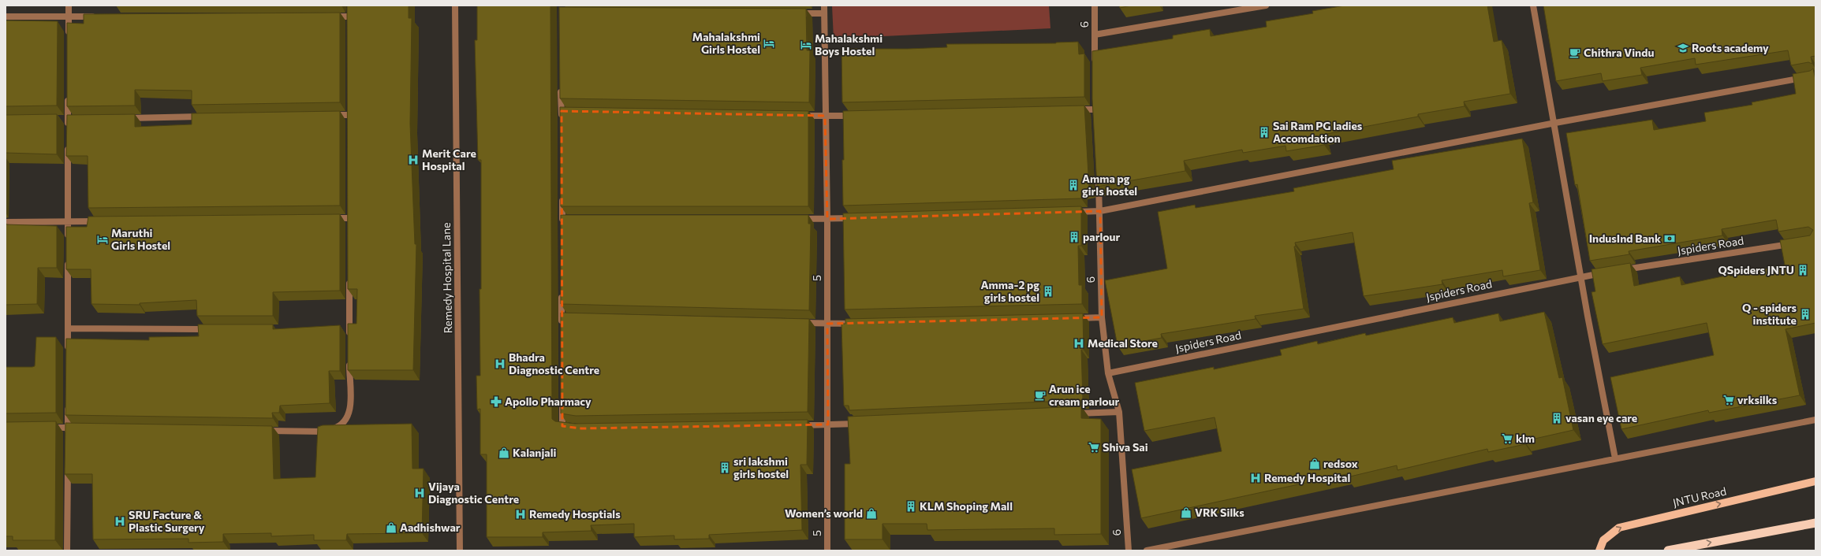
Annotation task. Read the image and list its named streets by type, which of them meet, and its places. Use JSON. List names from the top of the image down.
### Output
{
  "streets": {
    "main road": ["JNTU Road"],
    "street": [
      "6",
      "Jspiders Road",
      "Remedy Hospital Lane",
      "5"
    ]
  },
  "crossings": [
    ["6", "Jspiders Road"]
  ],
  "one_way": ["JNTU Road"],
  "places": {
    "hotel": ["Mahalakshmi Girls Hostel", "Mahalakshmi Boys Hostel", "Maruthi Girls Hostel"],
    "school or university": ["Roots academy"],
    "cafe": ["Chithra Vindu", "Arun ice cream parlour"],
    "building": [
      "Sai Ram PG ladies Accomdation",
      "Amma pg girls hostel",
      "parlour",
      "QSpiders JNTU",
      "Amma-2 pg girls hostel",
      "Q - spiders institute",
      "vasan eye care",
      "sri lakshmi girls hostel",
      "KLM Shoping Mall"
    ],
    "hospital": [
      "Merit Care Hospital",
      "Medical Store",
      "Bhadra Diagnostic Centre",
      "Remedy Hospital",
      "Vijaya Diagnostic Centre",
      "Remedy Hosptials",
      "SRU Facture & Plastic Surgery"
    ],
    "bank": ["IndusInd Bank"],
    "supermarket": ["vrksilks", "klm", "Shiva Sai"],
    "pharmacy": ["Apollo Pharmacy"],
    "shop": [
      "Kalanjali",
      "redsox",
      "VRK Silks",
      "Women’s world",
      "Aadhishwar"
    ]
  }
}
